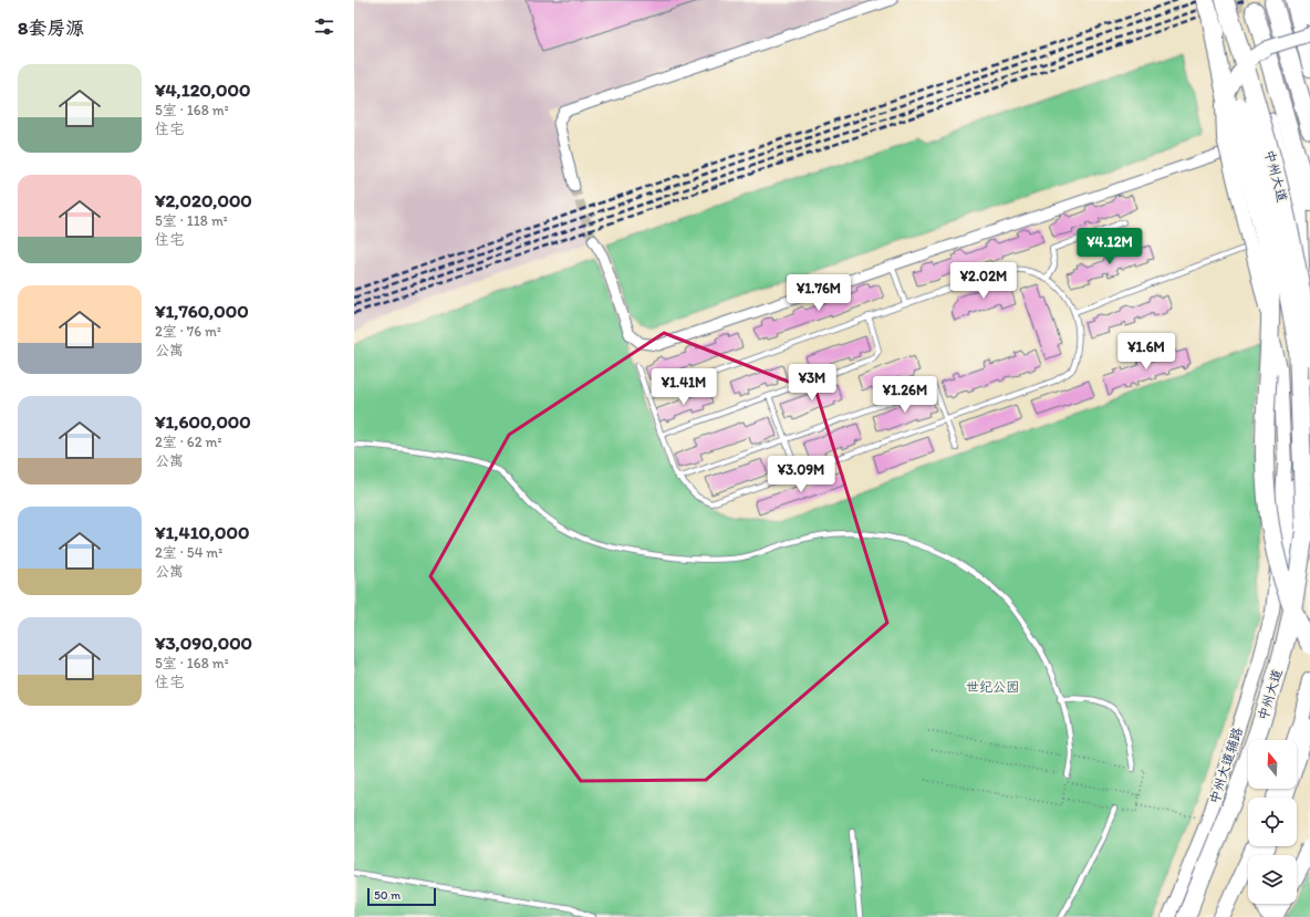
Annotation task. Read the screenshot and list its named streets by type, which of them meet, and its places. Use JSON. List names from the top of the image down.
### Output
{
  "streets": {
    "highway": ["中州大道"],
    "street": ["中州大道辅路"]
  },
  "parks": ["世纪公园"],
  "scale_bar": "50 m",
  "north": "top",
  "page": {
    "heading": "8套房源",
    "list": [
      {
        "name": "¥4,120,000",
        "note": "5室 · 168 m² · 住宅"
      },
      {
        "name": "¥2,020,000",
        "note": "5室 · 118 m² · 住宅"
      },
      {
        "name": "¥1,760,000",
        "note": "2室 · 76 m² · 公寓"
      },
      {
        "name": "¥1,600,000",
        "note": "2室 · 62 m² · 公寓"
      },
      {
        "name": "¥1,410,000",
        "note": "2室 · 54 m² · 公寓"
      },
      {
        "name": "¥3,090,000",
        "note": "5室 · 168 m² · 住宅"
      }
    ],
    "price": [
      "¥4.12M",
      "¥2.02M",
      "¥1.76M",
      "¥1.6M",
      "¥3M",
      "¥1.41M",
      "¥1.26M",
      "¥3.09M"
    ],
    "scale": "50 m"
  }
}
